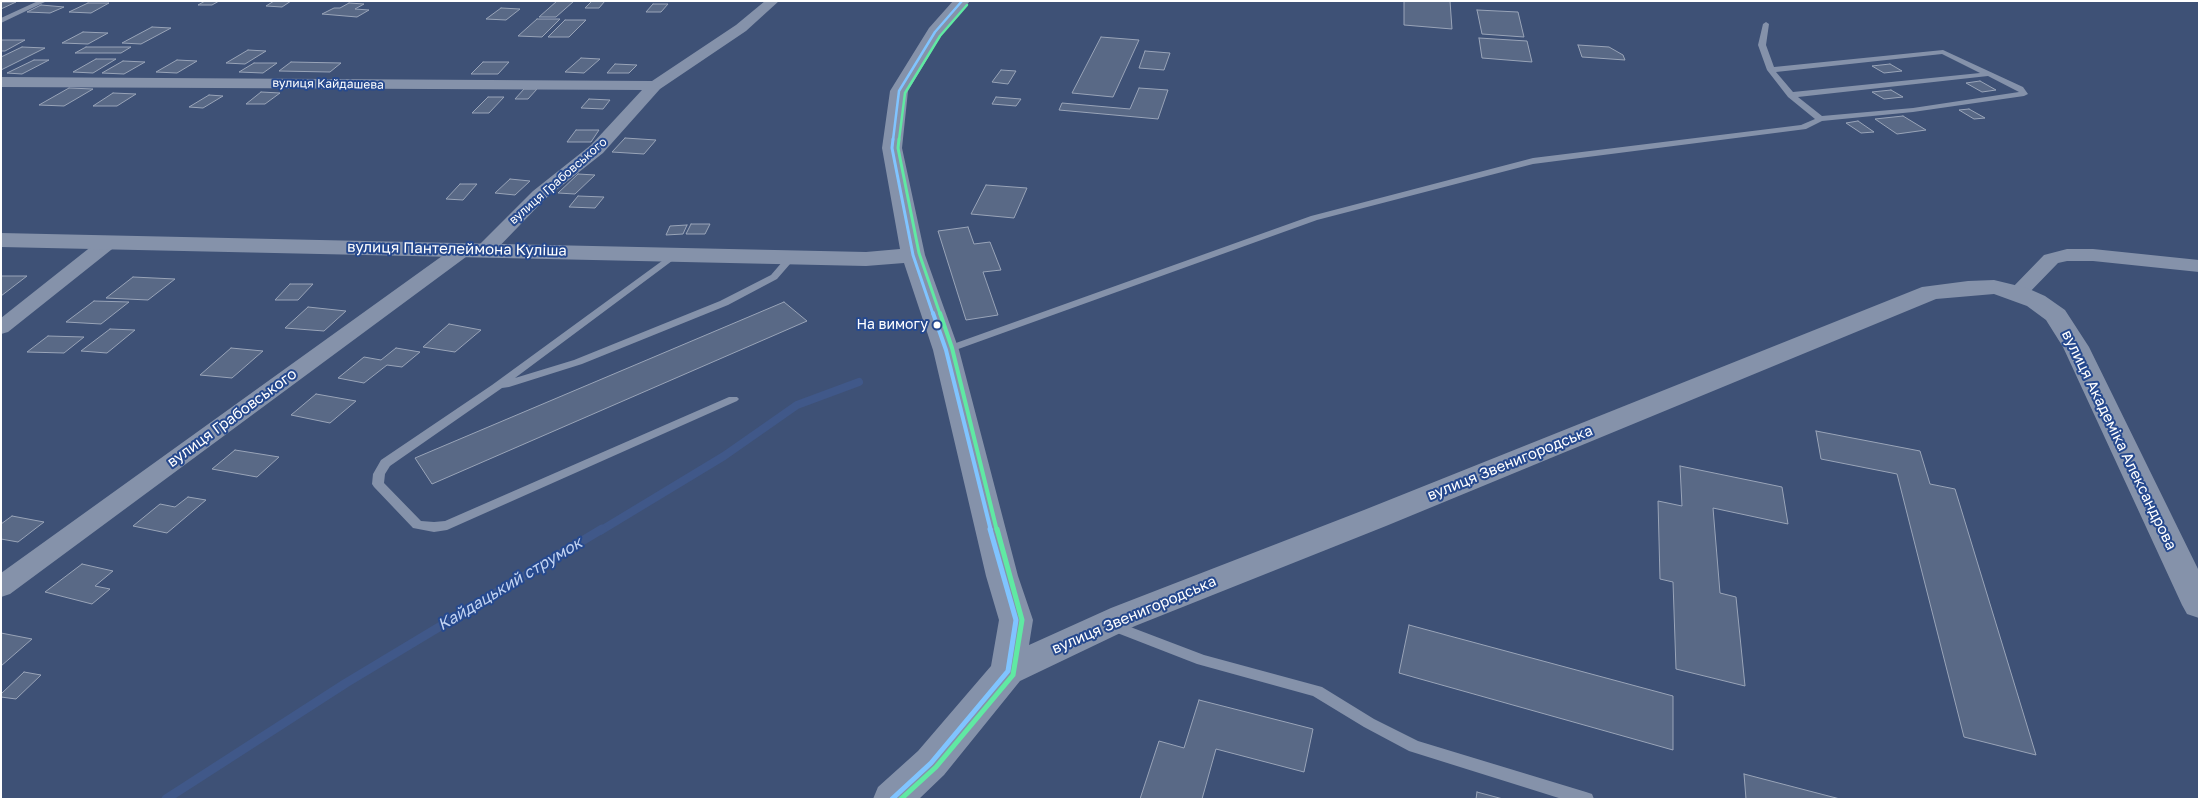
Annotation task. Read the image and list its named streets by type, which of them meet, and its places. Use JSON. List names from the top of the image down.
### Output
{
  "streets": {
    "street": [
      "вулиця Кайдашева",
      "вулиця Грабовського",
      "вулиця Пантелеймона Куліша",
      "вулиця Академіка Александрова",
      "вулиця Звенигородська"
    ]
  },
  "crossings": [
    ["вулиця Кайдашева", "вулиця Грабовського"],
    ["вулиця Грабовського", "вулиця Пантелеймона Куліша"],
    ["вулиця Академіка Александрова", "вулиця Звенигородська"]
  ],
  "water": ["Кайдацький струмок"],
  "places": ["На вимогу"]
}
